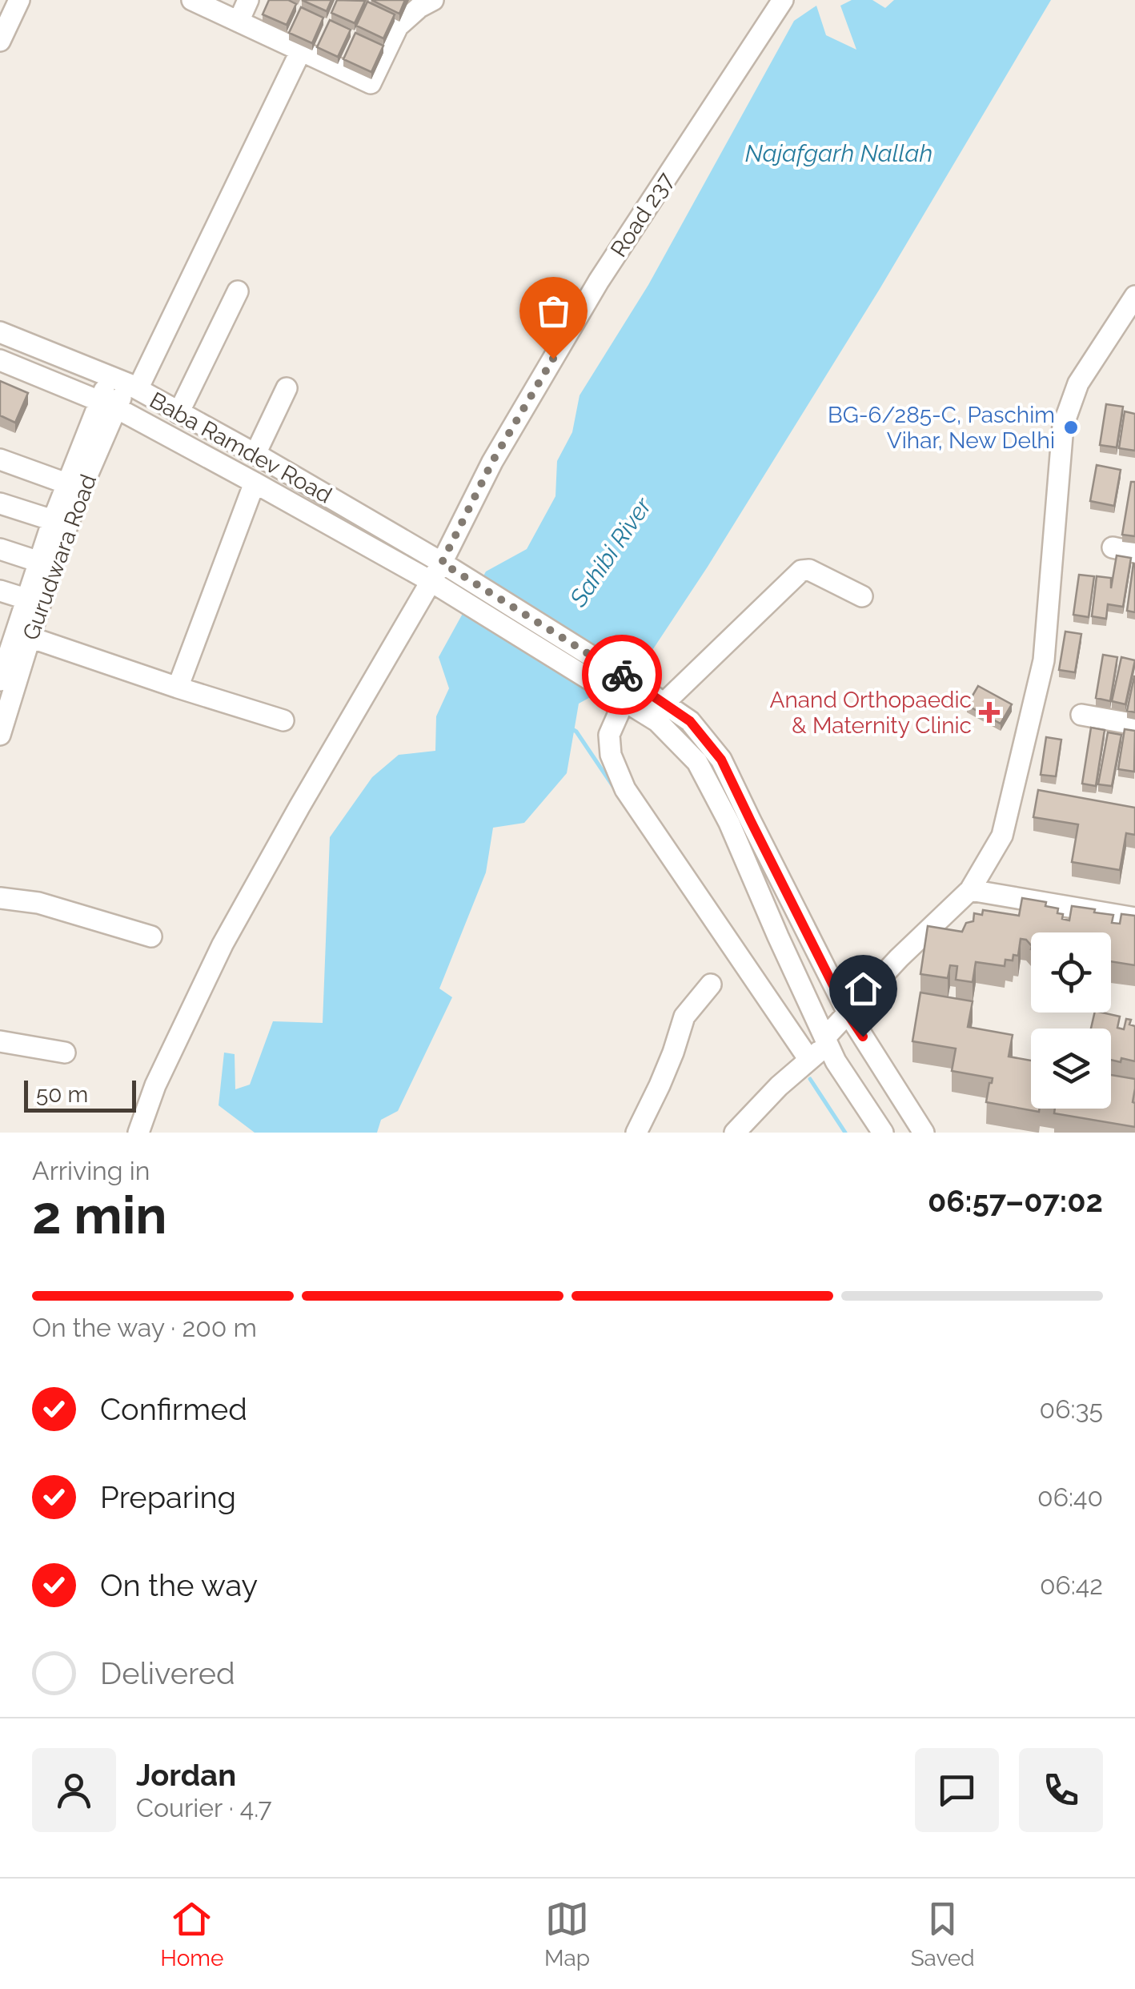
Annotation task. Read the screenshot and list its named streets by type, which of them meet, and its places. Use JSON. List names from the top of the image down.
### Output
{
  "streets": {
    "street": ["Road 237", "Baba Ramdev Road", "Gurudwara Road"]
  },
  "crossings": [
    ["Road 237", "Baba Ramdev Road"],
    ["Baba Ramdev Road", "Gurudwara Road"]
  ],
  "water": ["Najafgarh Nallah", "Sahibi River"],
  "places": {
    "other": ["BG-6/285-C, Paschim Vihar, New Delhi"],
    "health": ["Anand Orthopaedic & Maternity Clinic"]
  },
  "scale_bar": "50 m",
  "page": {
    "scale": "50 m",
    "heading": ["2 min", "Arriving in", "06:57–07:02"],
    "panel": ["Jordan", "Courier · 4.7"],
    "bar": "On the way · 200 m",
    "list": [
      ["Confirmed", "06:35"],
      ["Preparing", "06:40"],
      ["On the way", "06:42"],
      "Delivered"
    ],
    "tabs": ["Home", "Map", "Saved"]
  }
}
